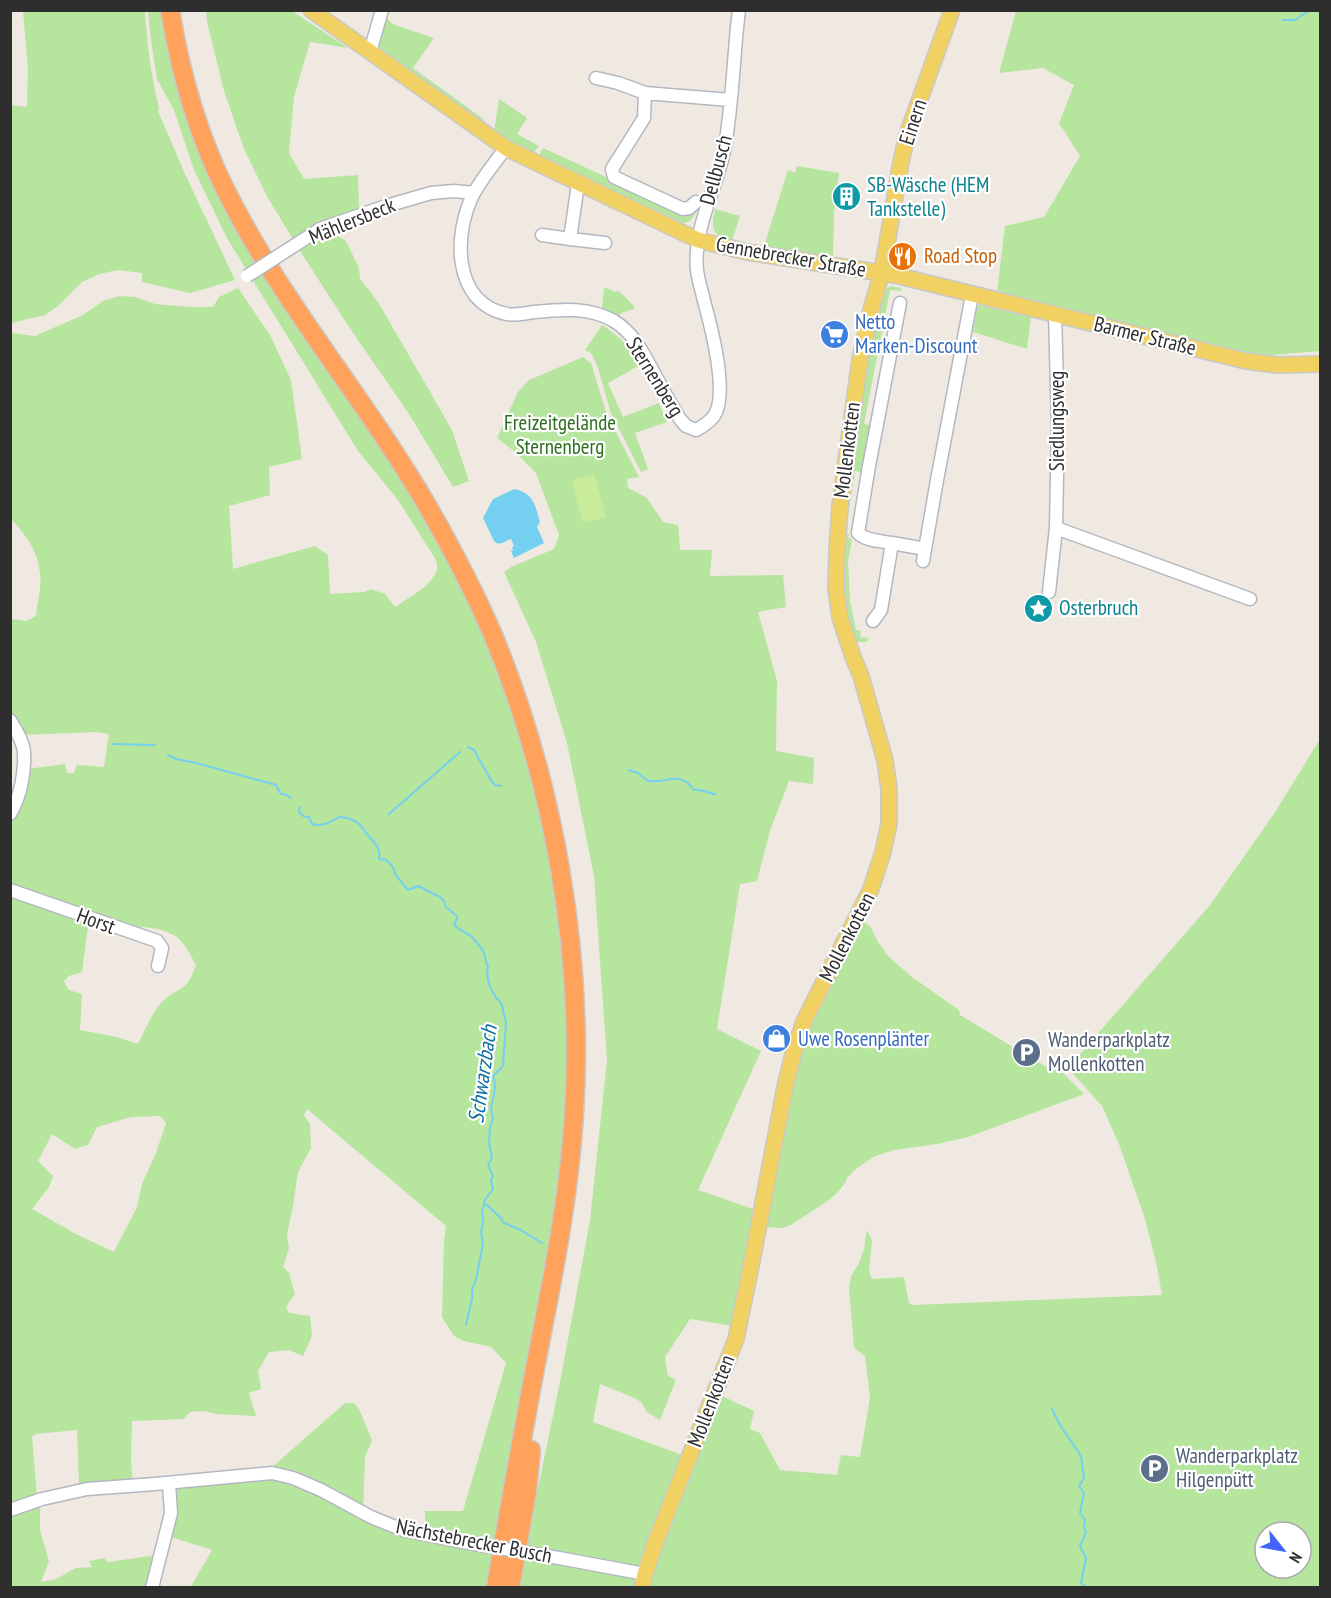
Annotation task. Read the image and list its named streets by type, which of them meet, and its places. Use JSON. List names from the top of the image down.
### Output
{
  "streets": {
    "main road": [
      "Einern",
      "Gennebrecker Straße",
      "Barmer Straße",
      "Mollenkotten"
    ],
    "street": [
      "Dellbusch",
      "Mählersbeck",
      "Sternenberg",
      "Siedlungsweg",
      "Horst",
      "Nächstebrecker Busch"
    ]
  },
  "crossings": [
    ["Einern", "Gennebrecker Straße"],
    ["Einern", "Mollenkotten"],
    ["Dellbusch", "Gennebrecker Straße"],
    ["Dellbusch", "Sternenberg"],
    ["Mählersbeck", "Sternenberg"],
    ["Gennebrecker Straße", "Barmer Straße"],
    ["Gennebrecker Straße", "Sternenberg"],
    ["Gennebrecker Straße", "Mollenkotten"],
    ["Barmer Straße", "Siedlungsweg"],
    ["Mollenkotten", "Nächstebrecker Busch"]
  ],
  "water": ["Schwarzbach"],
  "parks": ["Freizeitgelände Sternenberg"],
  "places": {
    "building": ["SB-Wäsche (HEM Tankstelle)"],
    "restaurant": ["Road Stop"],
    "supermarket": ["Netto Marken-Discount"],
    "place": ["Osterbruch"],
    "shop": ["Uwe Rosenplänter"],
    "parking": ["Wanderparkplatz Mollenkotten", "Wanderparkplatz Hilgenpütt"]
  },
  "north": "bottom right"
}
